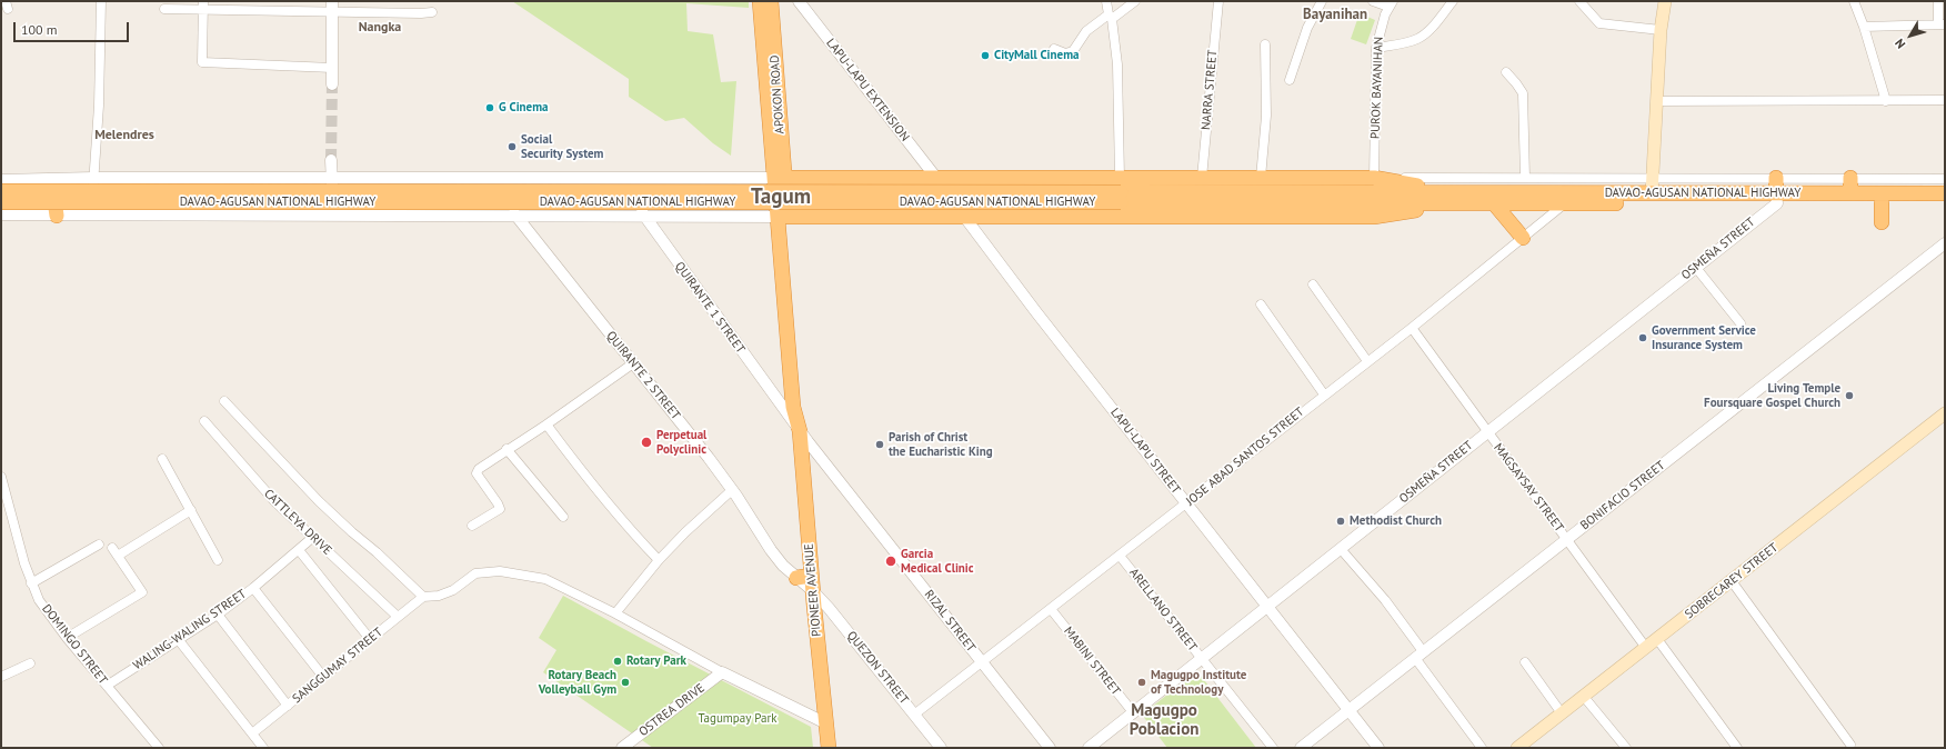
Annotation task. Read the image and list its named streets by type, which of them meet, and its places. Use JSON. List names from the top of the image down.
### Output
{
  "streets": {
    "highway": ["APOKON ROAD", "DAVAO-AGUSAN NATIONAL HIGHWAY", "PIONEER AVENUE"],
    "main road": ["SOBRECAREY STREET"],
    "street": [
      "PUROK BAYANIHAN",
      "LAPU-LAPU EXTENSION",
      "NARRA STREET",
      "OSMEÑA STREET",
      "QUIRANTE 1 STREET",
      "QUIRANTE 2 STREET",
      "LAPU-LAPU STREET",
      "JOSE ABAD SANTOS STREET",
      "MAGSAYSAY STREET",
      "BONIFACIO STREET",
      "CATTLEYA DRIVE",
      "ARELLANO STREET",
      "RIZAL STREET",
      "WALING-WALING STREET",
      "DOMINGO STREET",
      "MABINI STREET",
      "SANGGUMAY STREET",
      "QUEZON STREET",
      "OSTREA DRIVE"
    ]
  },
  "crossings": [
    ["PUROK BAYANIHAN", "DAVAO-AGUSAN NATIONAL HIGHWAY"],
    ["LAPU-LAPU EXTENSION", "DAVAO-AGUSAN NATIONAL HIGHWAY"],
    ["LAPU-LAPU EXTENSION", "LAPU-LAPU STREET"],
    ["NARRA STREET", "DAVAO-AGUSAN NATIONAL HIGHWAY"],
    ["APOKON ROAD", "DAVAO-AGUSAN NATIONAL HIGHWAY"],
    ["APOKON ROAD", "PIONEER AVENUE"],
    ["DAVAO-AGUSAN NATIONAL HIGHWAY", "OSMEÑA STREET"],
    ["DAVAO-AGUSAN NATIONAL HIGHWAY", "QUIRANTE 1 STREET"],
    ["DAVAO-AGUSAN NATIONAL HIGHWAY", "LAPU-LAPU STREET"],
    ["DAVAO-AGUSAN NATIONAL HIGHWAY", "JOSE ABAD SANTOS STREET"],
    ["DAVAO-AGUSAN NATIONAL HIGHWAY", "PIONEER AVENUE"],
    ["OSMEÑA STREET", "LAPU-LAPU STREET"],
    ["OSMEÑA STREET", "MAGSAYSAY STREET"],
    ["OSMEÑA STREET", "ARELLANO STREET"],
    ["OSMEÑA STREET", "MABINI STREET"],
    ["QUIRANTE 1 STREET", "PIONEER AVENUE"],
    ["QUIRANTE 1 STREET", "RIZAL STREET"],
    ["QUIRANTE 2 STREET", "PIONEER AVENUE"],
    ["QUIRANTE 2 STREET", "QUEZON STREET"],
    ["LAPU-LAPU STREET", "JOSE ABAD SANTOS STREET"],
    ["LAPU-LAPU STREET", "BONIFACIO STREET"],
    ["JOSE ABAD SANTOS STREET", "MAGSAYSAY STREET"],
    ["JOSE ABAD SANTOS STREET", "ARELLANO STREET"],
    ["JOSE ABAD SANTOS STREET", "RIZAL STREET"],
    ["JOSE ABAD SANTOS STREET", "MABINI STREET"],
    ["JOSE ABAD SANTOS STREET", "QUEZON STREET"],
    ["MAGSAYSAY STREET", "BONIFACIO STREET"],
    ["MAGSAYSAY STREET", "SOBRECAREY STREET"],
    ["CATTLEYA DRIVE", "WALING-WALING STREET"],
    ["CATTLEYA DRIVE", "SANGGUMAY STREET"],
    ["PIONEER AVENUE", "RIZAL STREET"],
    ["PIONEER AVENUE", "QUEZON STREET"],
    ["WALING-WALING STREET", "DOMINGO STREET"]
  ],
  "districts": [
    "Bayanihan",
    "Nangka",
    "Melendres",
    "Tagum",
    "Magugpo Poblacion"
  ],
  "parks": ["Tagumpay Park"],
  "places": [
    "CityMall Cinema",
    "G Cinema",
    "Social Security System",
    "Government Service Insurance System",
    "Living Temple Foursquare Gospel Church",
    "Perpetual Polyclinic",
    "Parish of Christ the Eucharistic King",
    "Methodist Church",
    "Garcia Medical Clinic",
    "Rotary Park",
    "Rotary Beach Volleyball Gym",
    "Magugpo Institute of Technology"
  ],
  "scale_bar": "100 m",
  "north": "bottom left"
}
